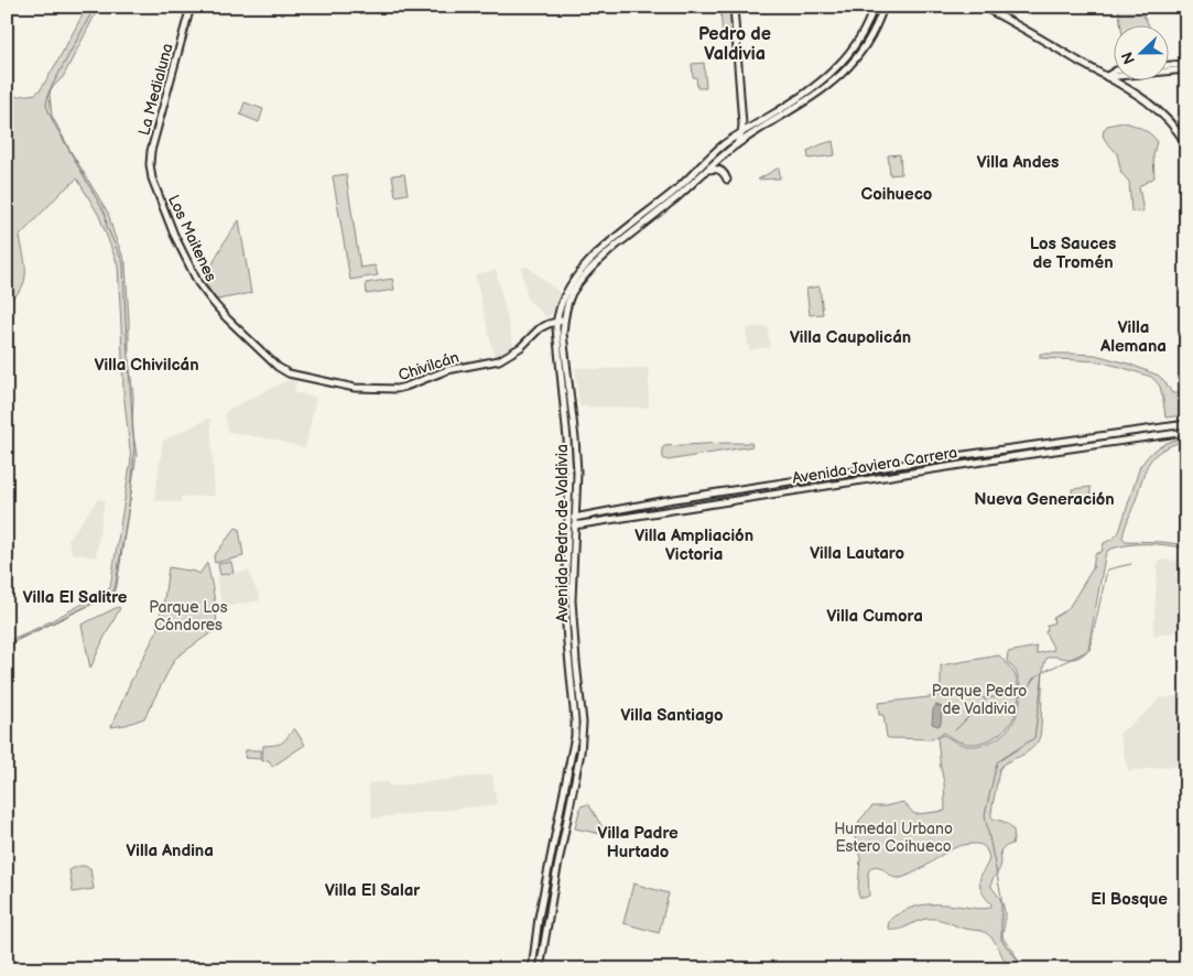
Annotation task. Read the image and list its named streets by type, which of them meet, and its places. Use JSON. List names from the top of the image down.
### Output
{
  "streets": {
    "main road": [
      "La Medialuna",
      "Los Maitenes",
      "Chivilcán",
      "Avenida Javiera Carrera",
      "Avenida Pedro de Valdivia"
    ]
  },
  "crossings": [
    ["La Medialuna", "Los Maitenes"],
    ["Los Maitenes", "Chivilcán"],
    ["Chivilcán", "Avenida Pedro de Valdivia"],
    ["Avenida Javiera Carrera", "Avenida Pedro de Valdivia"]
  ],
  "districts": [
    "Pedro de Valdivia",
    "Villa Andes",
    "Coihueco",
    "Los Sauces de Tromén",
    "Villa Alemana",
    "Villa Caupolicán",
    "Villa Chivilcán",
    "Nueva Generación",
    "Villa Ampliación Victoria",
    "Villa Lautaro",
    "Villa El Salitre",
    "Villa Cumora",
    "Villa Santiago",
    "Villa Padre Hurtado",
    "Villa Andina",
    "Villa El Salar",
    "El Bosque"
  ],
  "parks": ["Parque Los Cóndores", "Parque Pedro de Valdivia", "Humedal Urbano Estero Coihueco"],
  "north": "left"
}
